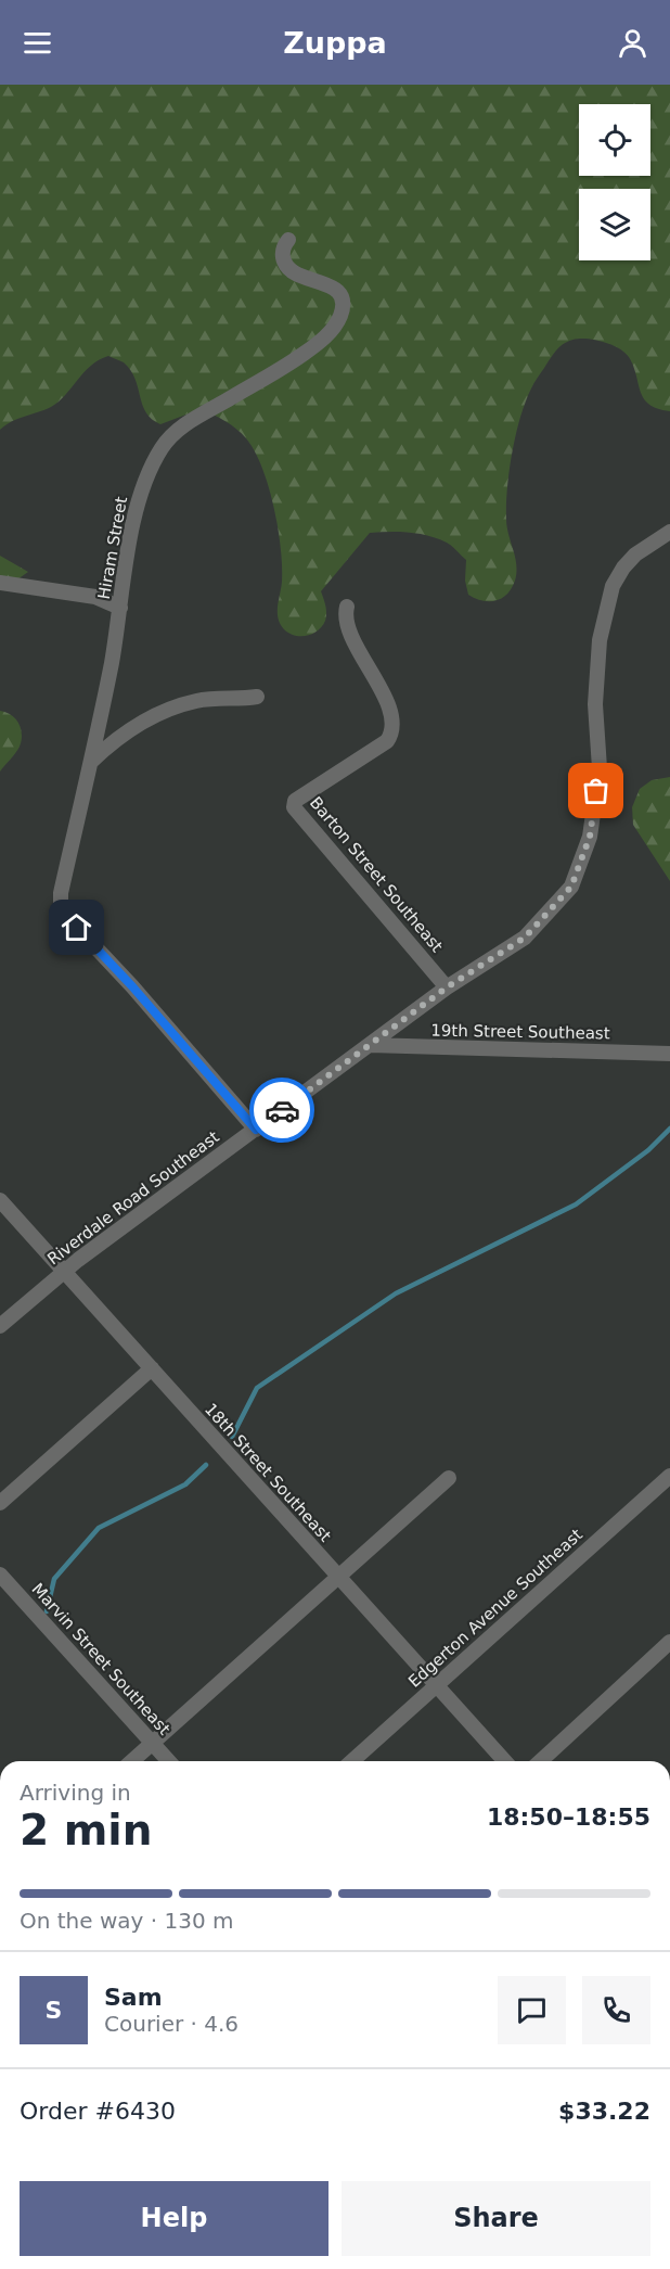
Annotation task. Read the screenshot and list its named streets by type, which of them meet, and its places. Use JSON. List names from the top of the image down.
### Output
{
  "streets": {
    "street": [
      "Hiram Street",
      "Barton Street Southeast",
      "19th Street Southeast",
      "Riverdale Road Southeast",
      "18th Street Southeast",
      "Edgerton Avenue Southeast",
      "Marvin Street Southeast"
    ]
  },
  "crossings": [
    ["Hiram Street", "Riverdale Road Southeast"],
    ["Barton Street Southeast", "Riverdale Road Southeast"],
    ["19th Street Southeast", "Riverdale Road Southeast"],
    ["Riverdale Road Southeast", "18th Street Southeast"],
    ["18th Street Southeast", "Edgerton Avenue Southeast"]
  ],
  "page": {
    "header": "Zuppa",
    "heading": ["2 min", "Arriving in", "18:50–18:55"],
    "panel": [
      "Sam",
      "Courier · 4.6",
      "Order #6430",
      "$33.22"
    ],
    "bar": "On the way · 130 m",
    "round": "S",
    "buttons": ["Help", "Share"]
  }
}
